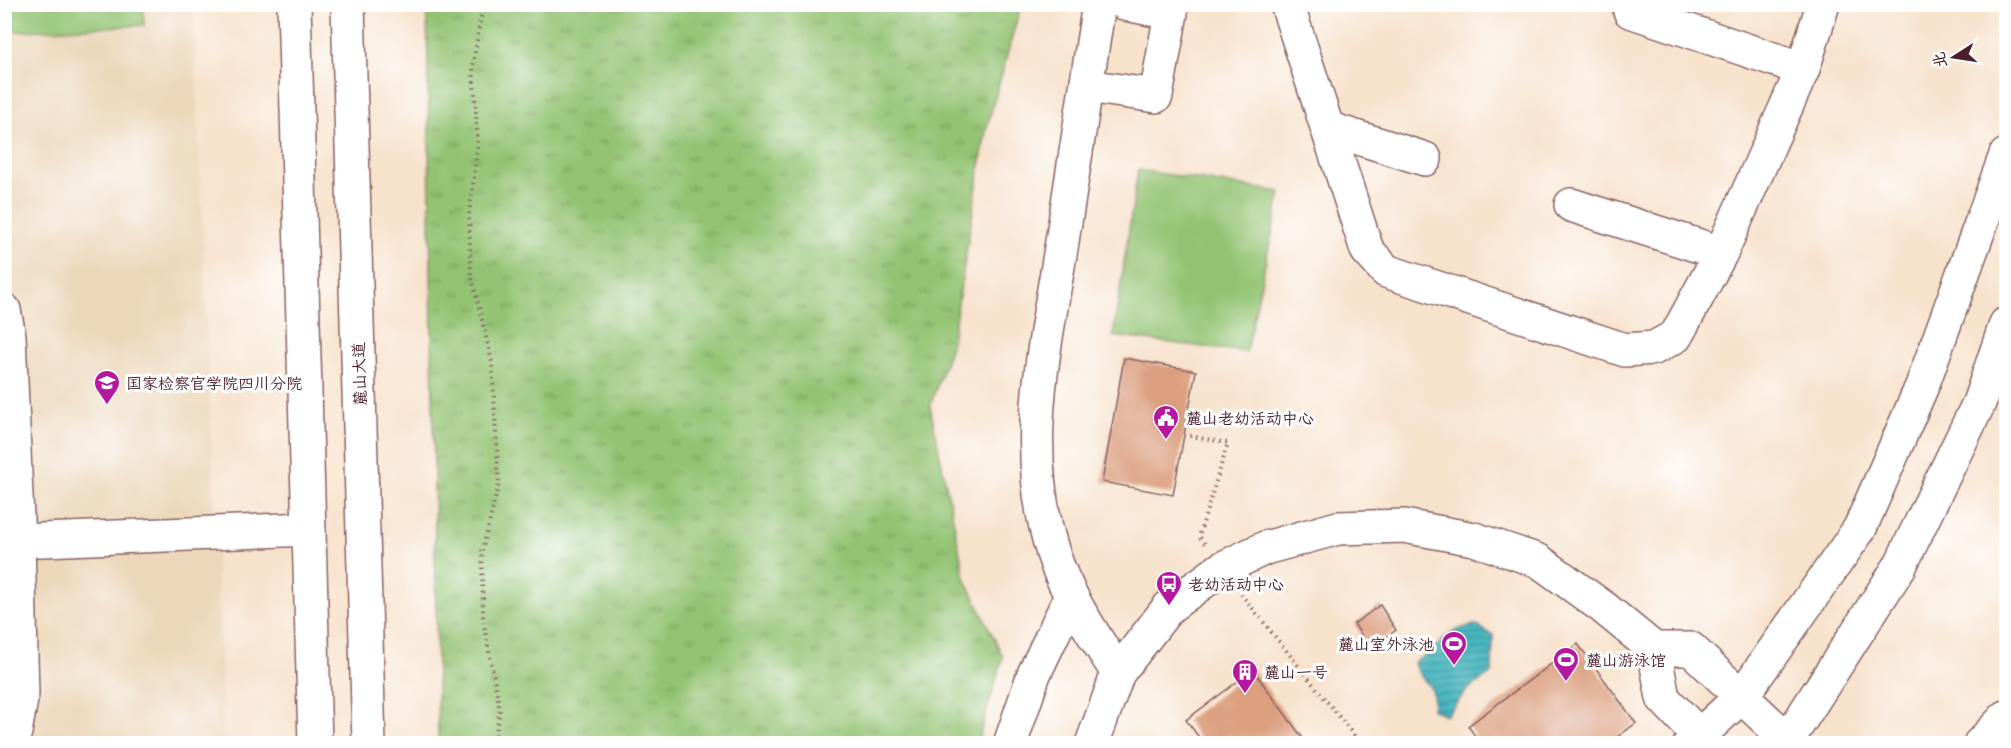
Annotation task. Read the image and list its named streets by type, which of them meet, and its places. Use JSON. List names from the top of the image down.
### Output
{
  "streets": {
    "main road": ["麓山大道"]
  },
  "places": {
    "school or university": ["国家检察官学院四川分院"],
    "public building": ["麓山老幼活动中心"],
    "bus stop": ["老幼活动中心"],
    "sports": ["麓山室外泳池", "麓山游泳馆"],
    "building": ["麓山一号"]
  },
  "north": "left"
}
